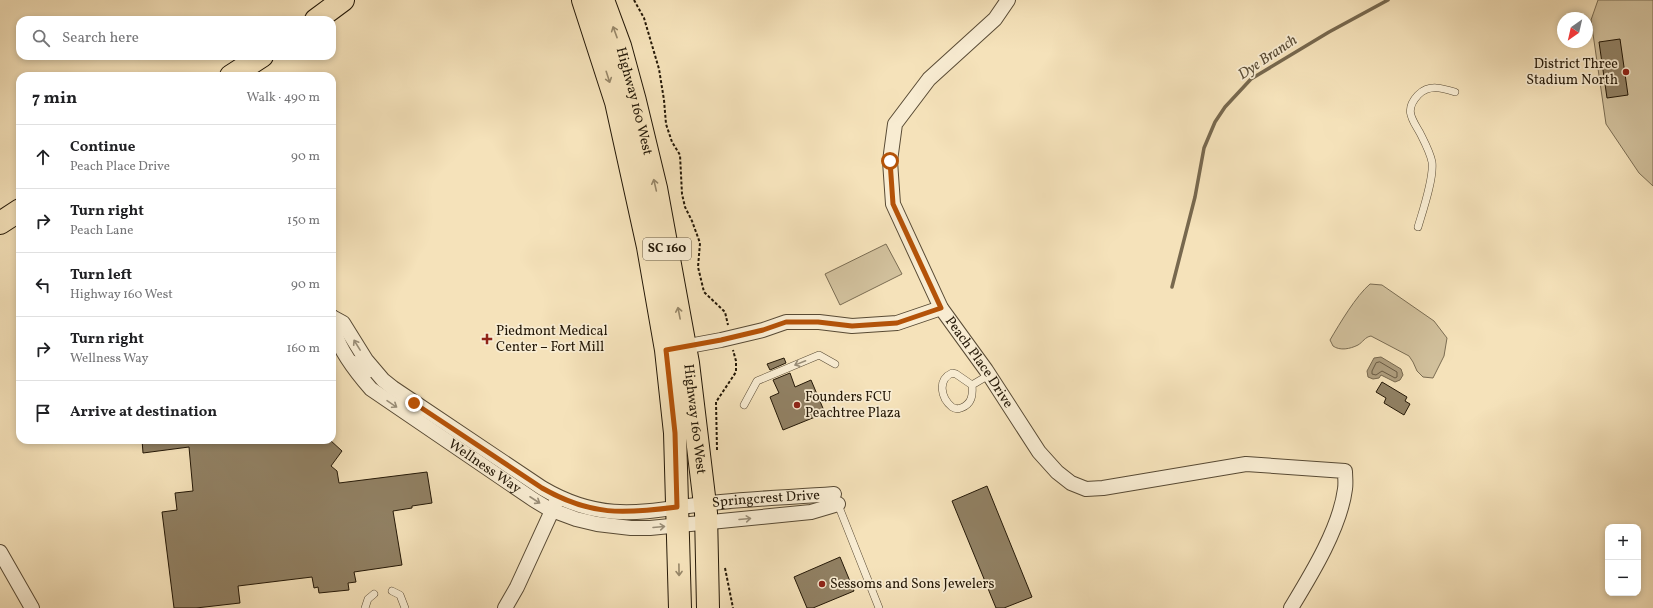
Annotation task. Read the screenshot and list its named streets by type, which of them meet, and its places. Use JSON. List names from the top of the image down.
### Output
{
  "streets": {
    "main road": ["Highway 160 West", "SC 160"],
    "street": ["Peach Place Drive", "Wellness Way", "Springcrest Drive"]
  },
  "crossings": [
    ["Highway 160 West", "Wellness Way"],
    ["Highway 160 West", "Springcrest Drive"],
    ["Wellness Way", "Springcrest Drive"]
  ],
  "water": ["Dye Branch"],
  "places": {
    "other": ["District Three Stadium North", "Founders FCU Peachtree Plaza", "Sessoms and Sons Jewelers"],
    "health": ["Piedmont Medical Center – Fort Mill"]
  },
  "north": "bottom left",
  "page": {
    "search": "Search here",
    "heading": ["7 min", "Walk · 490 m"],
    "list": [
      ["Continue", "Peach Place Drive", "90 m"],
      ["Turn right", "Peach Lane", "150 m"],
      ["Turn left", "Highway 160 West", "90 m"],
      ["Turn right", "Wellness Way", "160 m"],
      "Arrive at destination"
    ],
    "map_buttons": ["+", "−"]
  }
}
